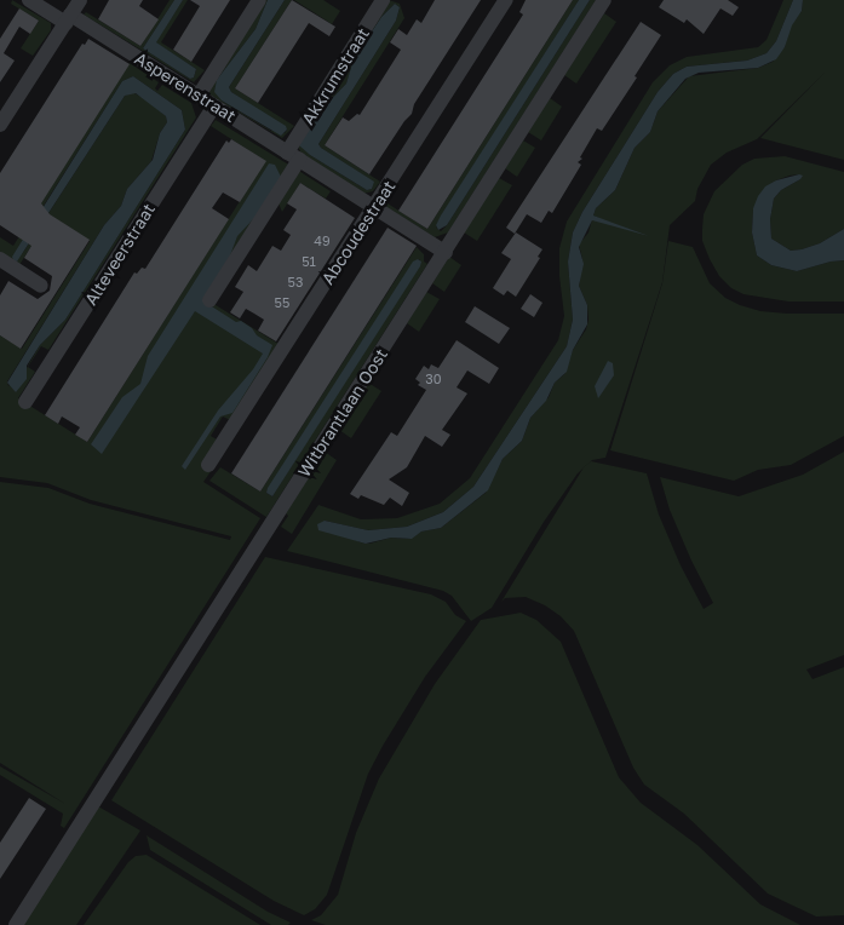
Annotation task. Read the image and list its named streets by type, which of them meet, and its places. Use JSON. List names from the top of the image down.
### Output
{
  "streets": {
    "street": [
      "Akkrumstraat",
      "Asperenstraat",
      "Abcoudestraat",
      "Alteveerstraat",
      "Witbrantlaan Oost"
    ]
  },
  "crossings": [
    ["Akkrumstraat", "Asperenstraat"],
    ["Asperenstraat", "Abcoudestraat"],
    ["Asperenstraat", "Alteveerstraat"],
    ["Asperenstraat", "Witbrantlaan Oost"]
  ],
  "house_numbers": [
    "49",
    "51",
    "53",
    "55",
    "30"
  ]
}
